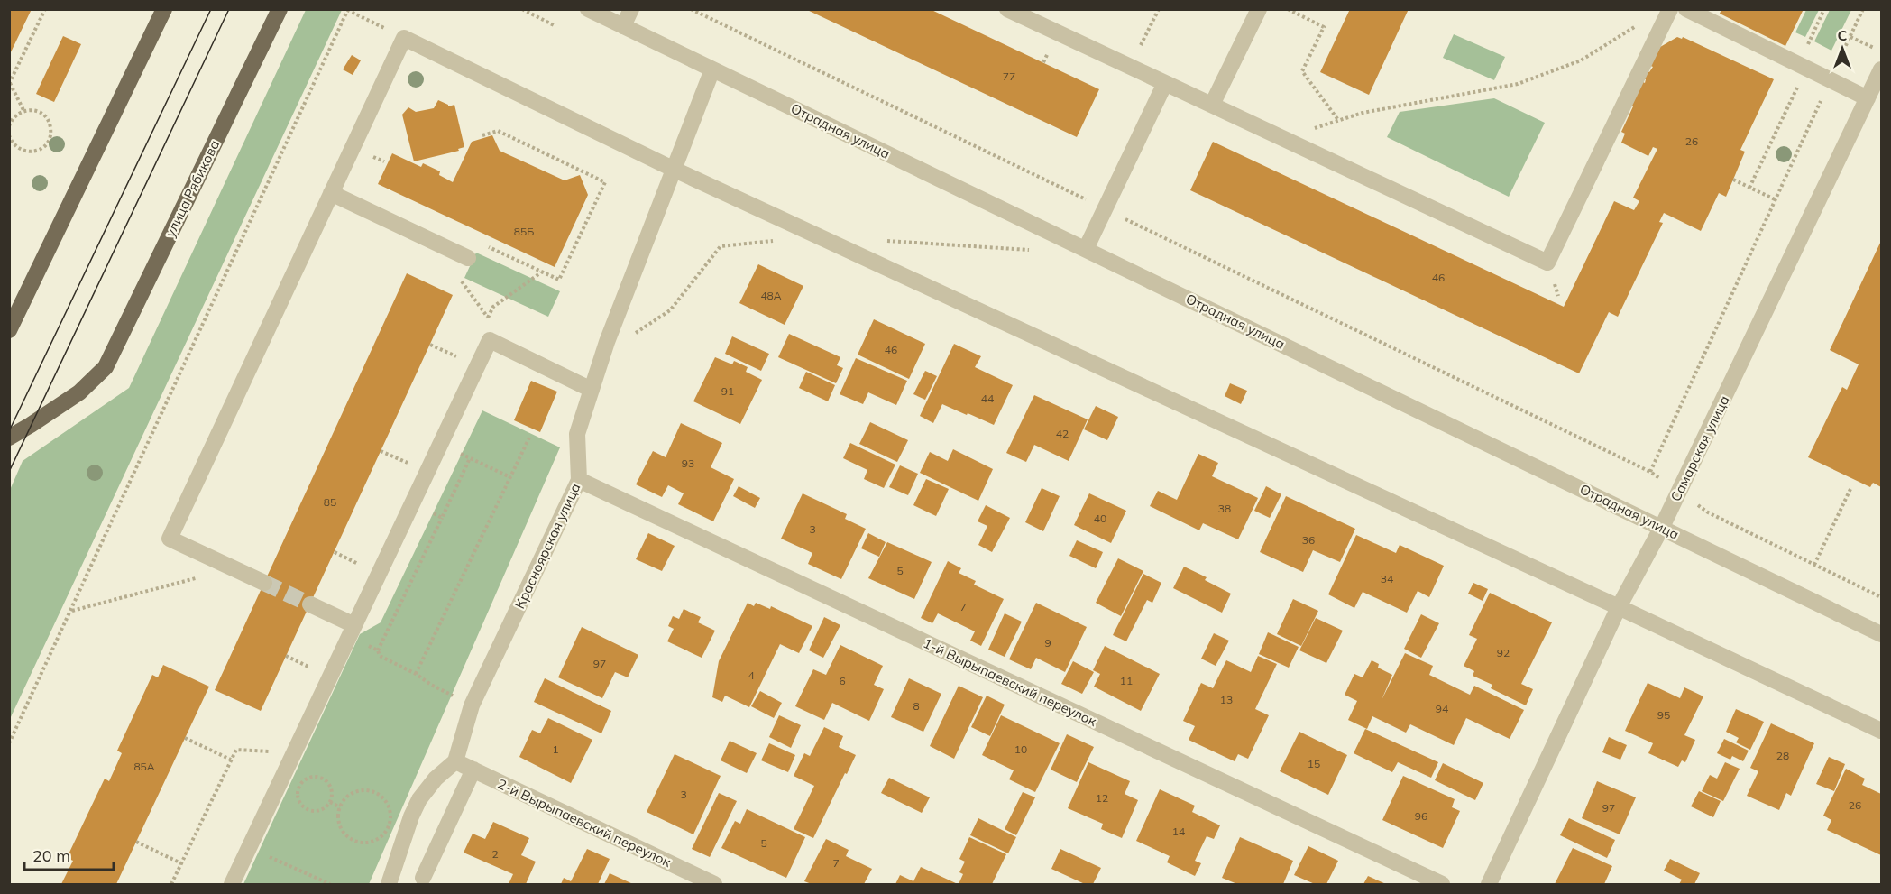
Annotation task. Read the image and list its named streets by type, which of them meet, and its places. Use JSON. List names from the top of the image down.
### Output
{
  "streets": {
    "main road": ["улица Рябикова"],
    "street": [
      "Отрадная улица",
      "Самарская улица",
      "Красноярская улица",
      "1-й Вырыпаевский переулок",
      "2-й Вырыпаевский переулок"
    ]
  },
  "crossings": [
    ["Отрадная улица", "Самарская улица"],
    ["Отрадная улица", "Красноярская улица"],
    ["Красноярская улица", "1-й Вырыпаевский переулок"],
    ["Красноярская улица", "2-й Вырыпаевский переулок"]
  ],
  "house_numbers": [
    "77",
    "26",
    "85Б",
    "46",
    "48А",
    "46",
    "91",
    "44",
    "42",
    "93",
    "85",
    "38",
    "40",
    "3",
    "36",
    "5",
    "34",
    "7",
    "9",
    "92",
    "97",
    "4",
    "6",
    "11",
    "13",
    "8",
    "94",
    "95",
    "1",
    "10",
    "28",
    "15",
    "85А",
    "3",
    "12",
    "26",
    "97",
    "96",
    "14",
    "5",
    "2",
    "7"
  ],
  "scale_bar": "20 m",
  "north": "top"
}
